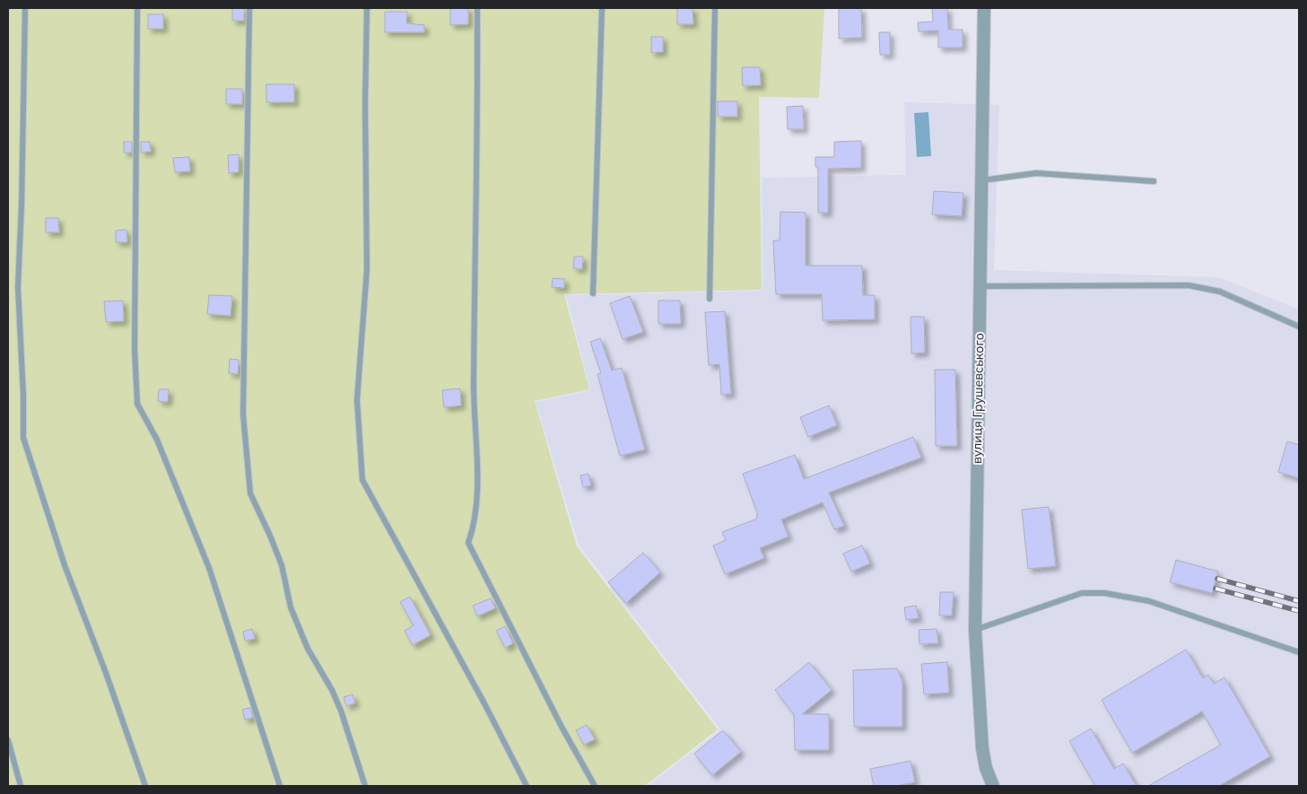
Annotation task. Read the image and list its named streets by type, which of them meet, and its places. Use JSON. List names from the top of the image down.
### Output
{
  "streets": {
    "street": ["вулиця Грушевського"]
  }
}
